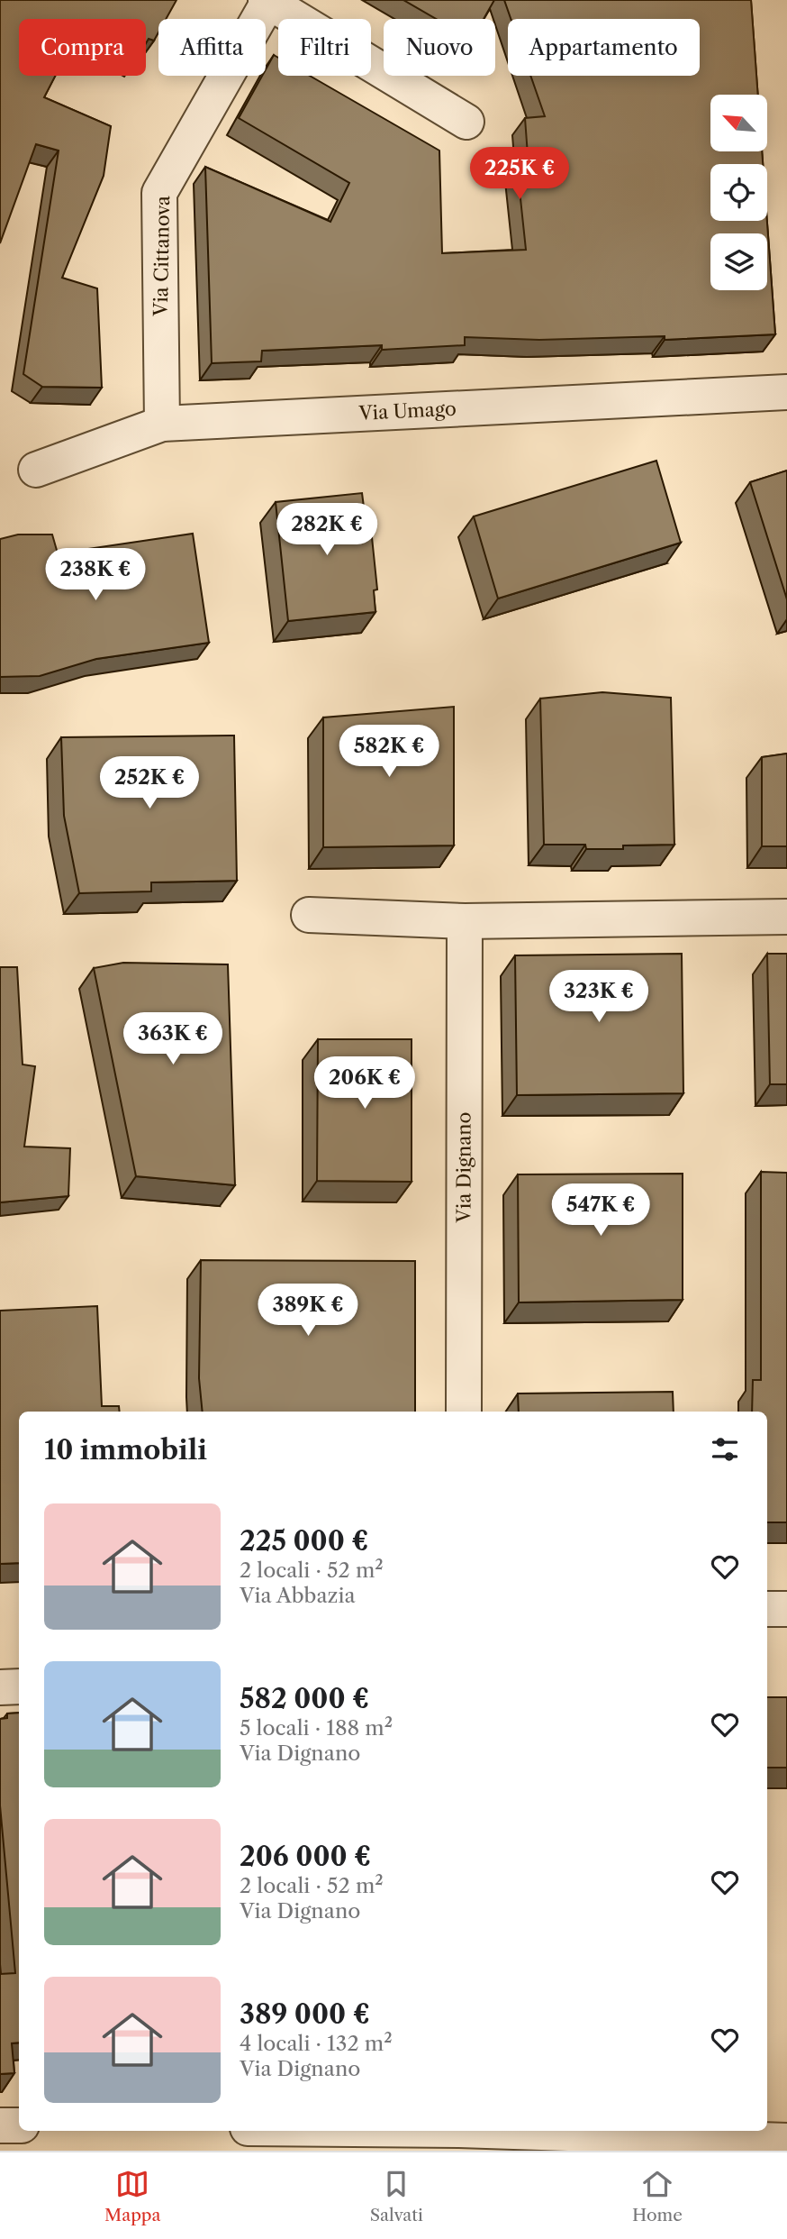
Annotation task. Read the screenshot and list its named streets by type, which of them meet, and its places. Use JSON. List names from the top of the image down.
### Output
{
  "streets": {
    "street": ["Via Cittanova", "Via Umago", "Via Dignano"]
  },
  "crossings": [
    ["Via Cittanova", "Via Umago"]
  ],
  "north": "top left",
  "page": {
    "chip": [
      "Compra",
      "Affitta",
      "Filtri",
      "Nuovo",
      "Appartamento"
    ],
    "price": [
      "225K €",
      "282K €",
      "238K €",
      "582K €",
      "252K €",
      "323K €",
      "363K €",
      "206K €",
      "547K €",
      "389K €"
    ],
    "heading": "10 immobili",
    "list": [
      {
        "name": "225 000 €",
        "note": "2 locali · 52 m² · Via Abbazia"
      },
      {
        "name": "582 000 €",
        "note": "5 locali · 188 m² · Via Dignano"
      },
      {
        "name": "206 000 €",
        "note": "2 locali · 52 m² · Via Dignano"
      },
      {
        "name": "389 000 €",
        "note": "4 locali · 132 m² · Via Dignano"
      }
    ],
    "tabs": ["Mappa", "Salvati", "Home"]
  }
}
